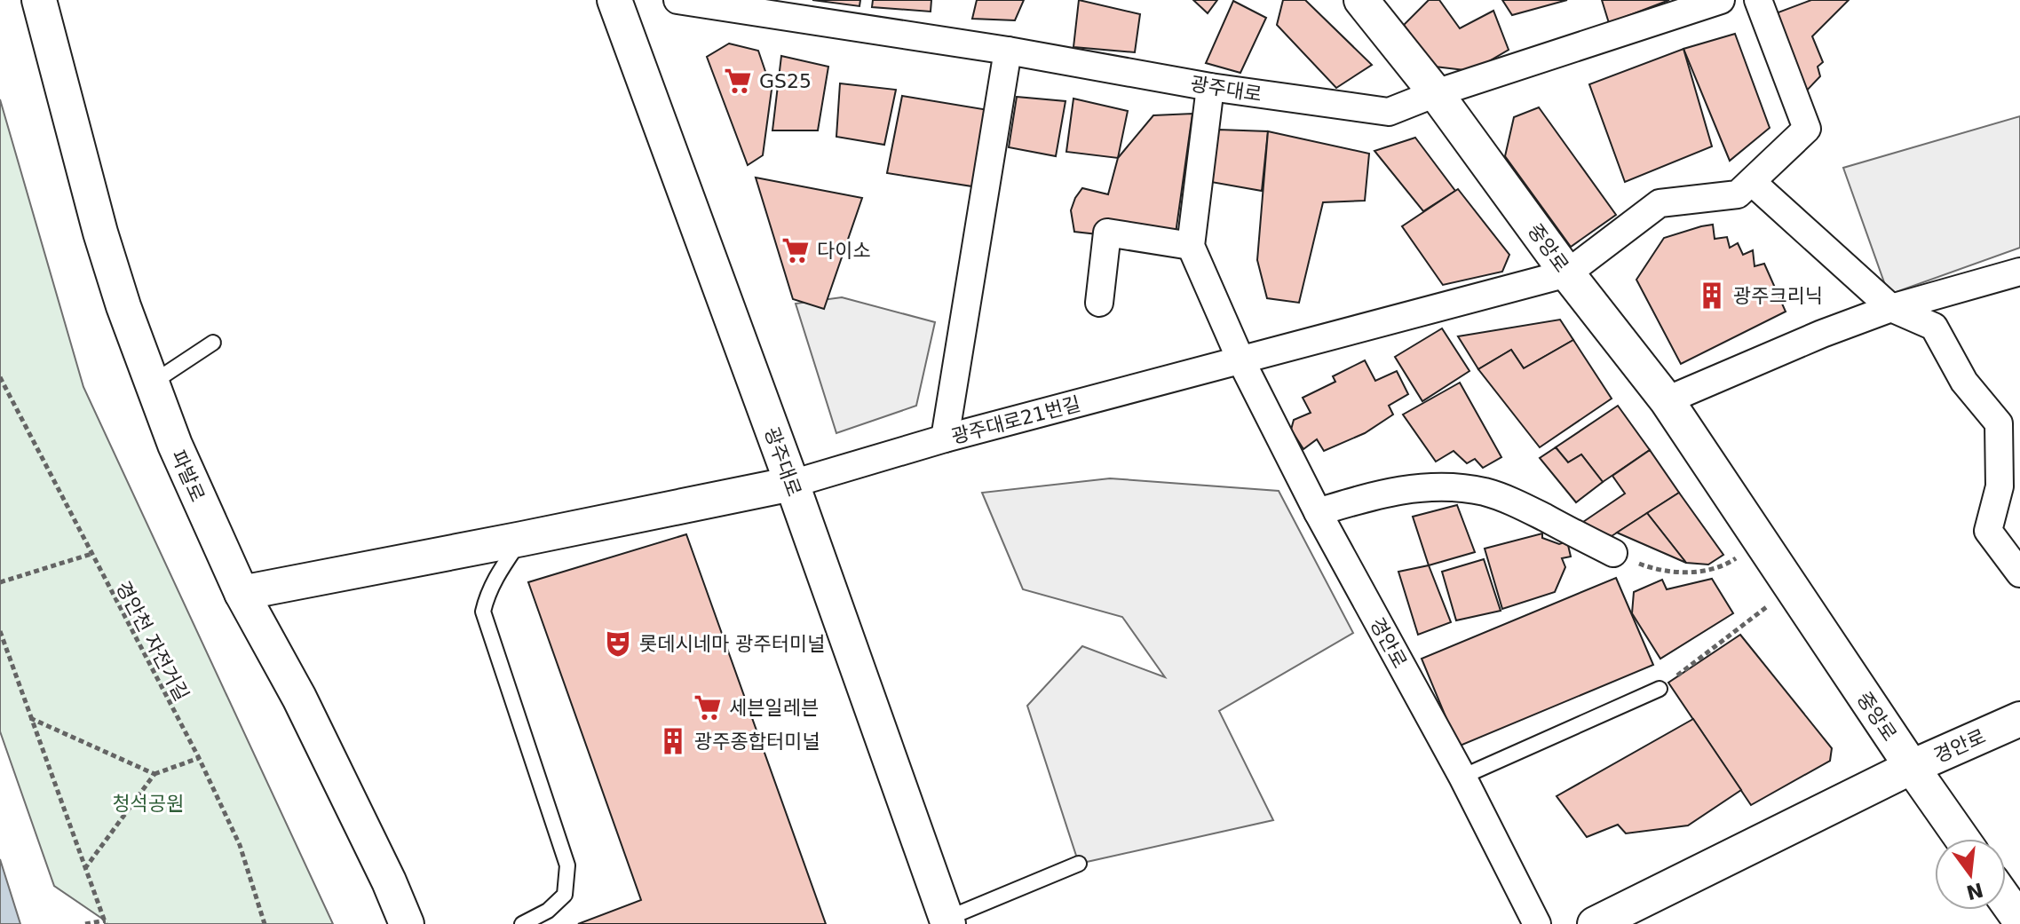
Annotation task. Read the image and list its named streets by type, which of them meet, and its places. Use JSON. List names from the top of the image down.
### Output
{
  "streets": {
    "street": [
      "광주대로",
      "중앙로",
      "광주대로21번길",
      "파발로",
      "경안로"
    ],
    "path": ["경안천 자전거길"]
  },
  "crossings": [
    ["광주대로", "중앙로"],
    ["광주대로", "광주대로21번길"],
    ["중앙로", "광주대로21번길"],
    ["중앙로", "경안로"],
    ["광주대로21번길", "경안로"]
  ],
  "parks": ["청석공원"],
  "places": {
    "supermarket": ["GS25", "다이소", "세븐일레븐"],
    "building": ["광주크리닉", "광주종합터미널"],
    "theatre": ["롯데시네마 광주터미널"]
  },
  "north": "bottom"
}
